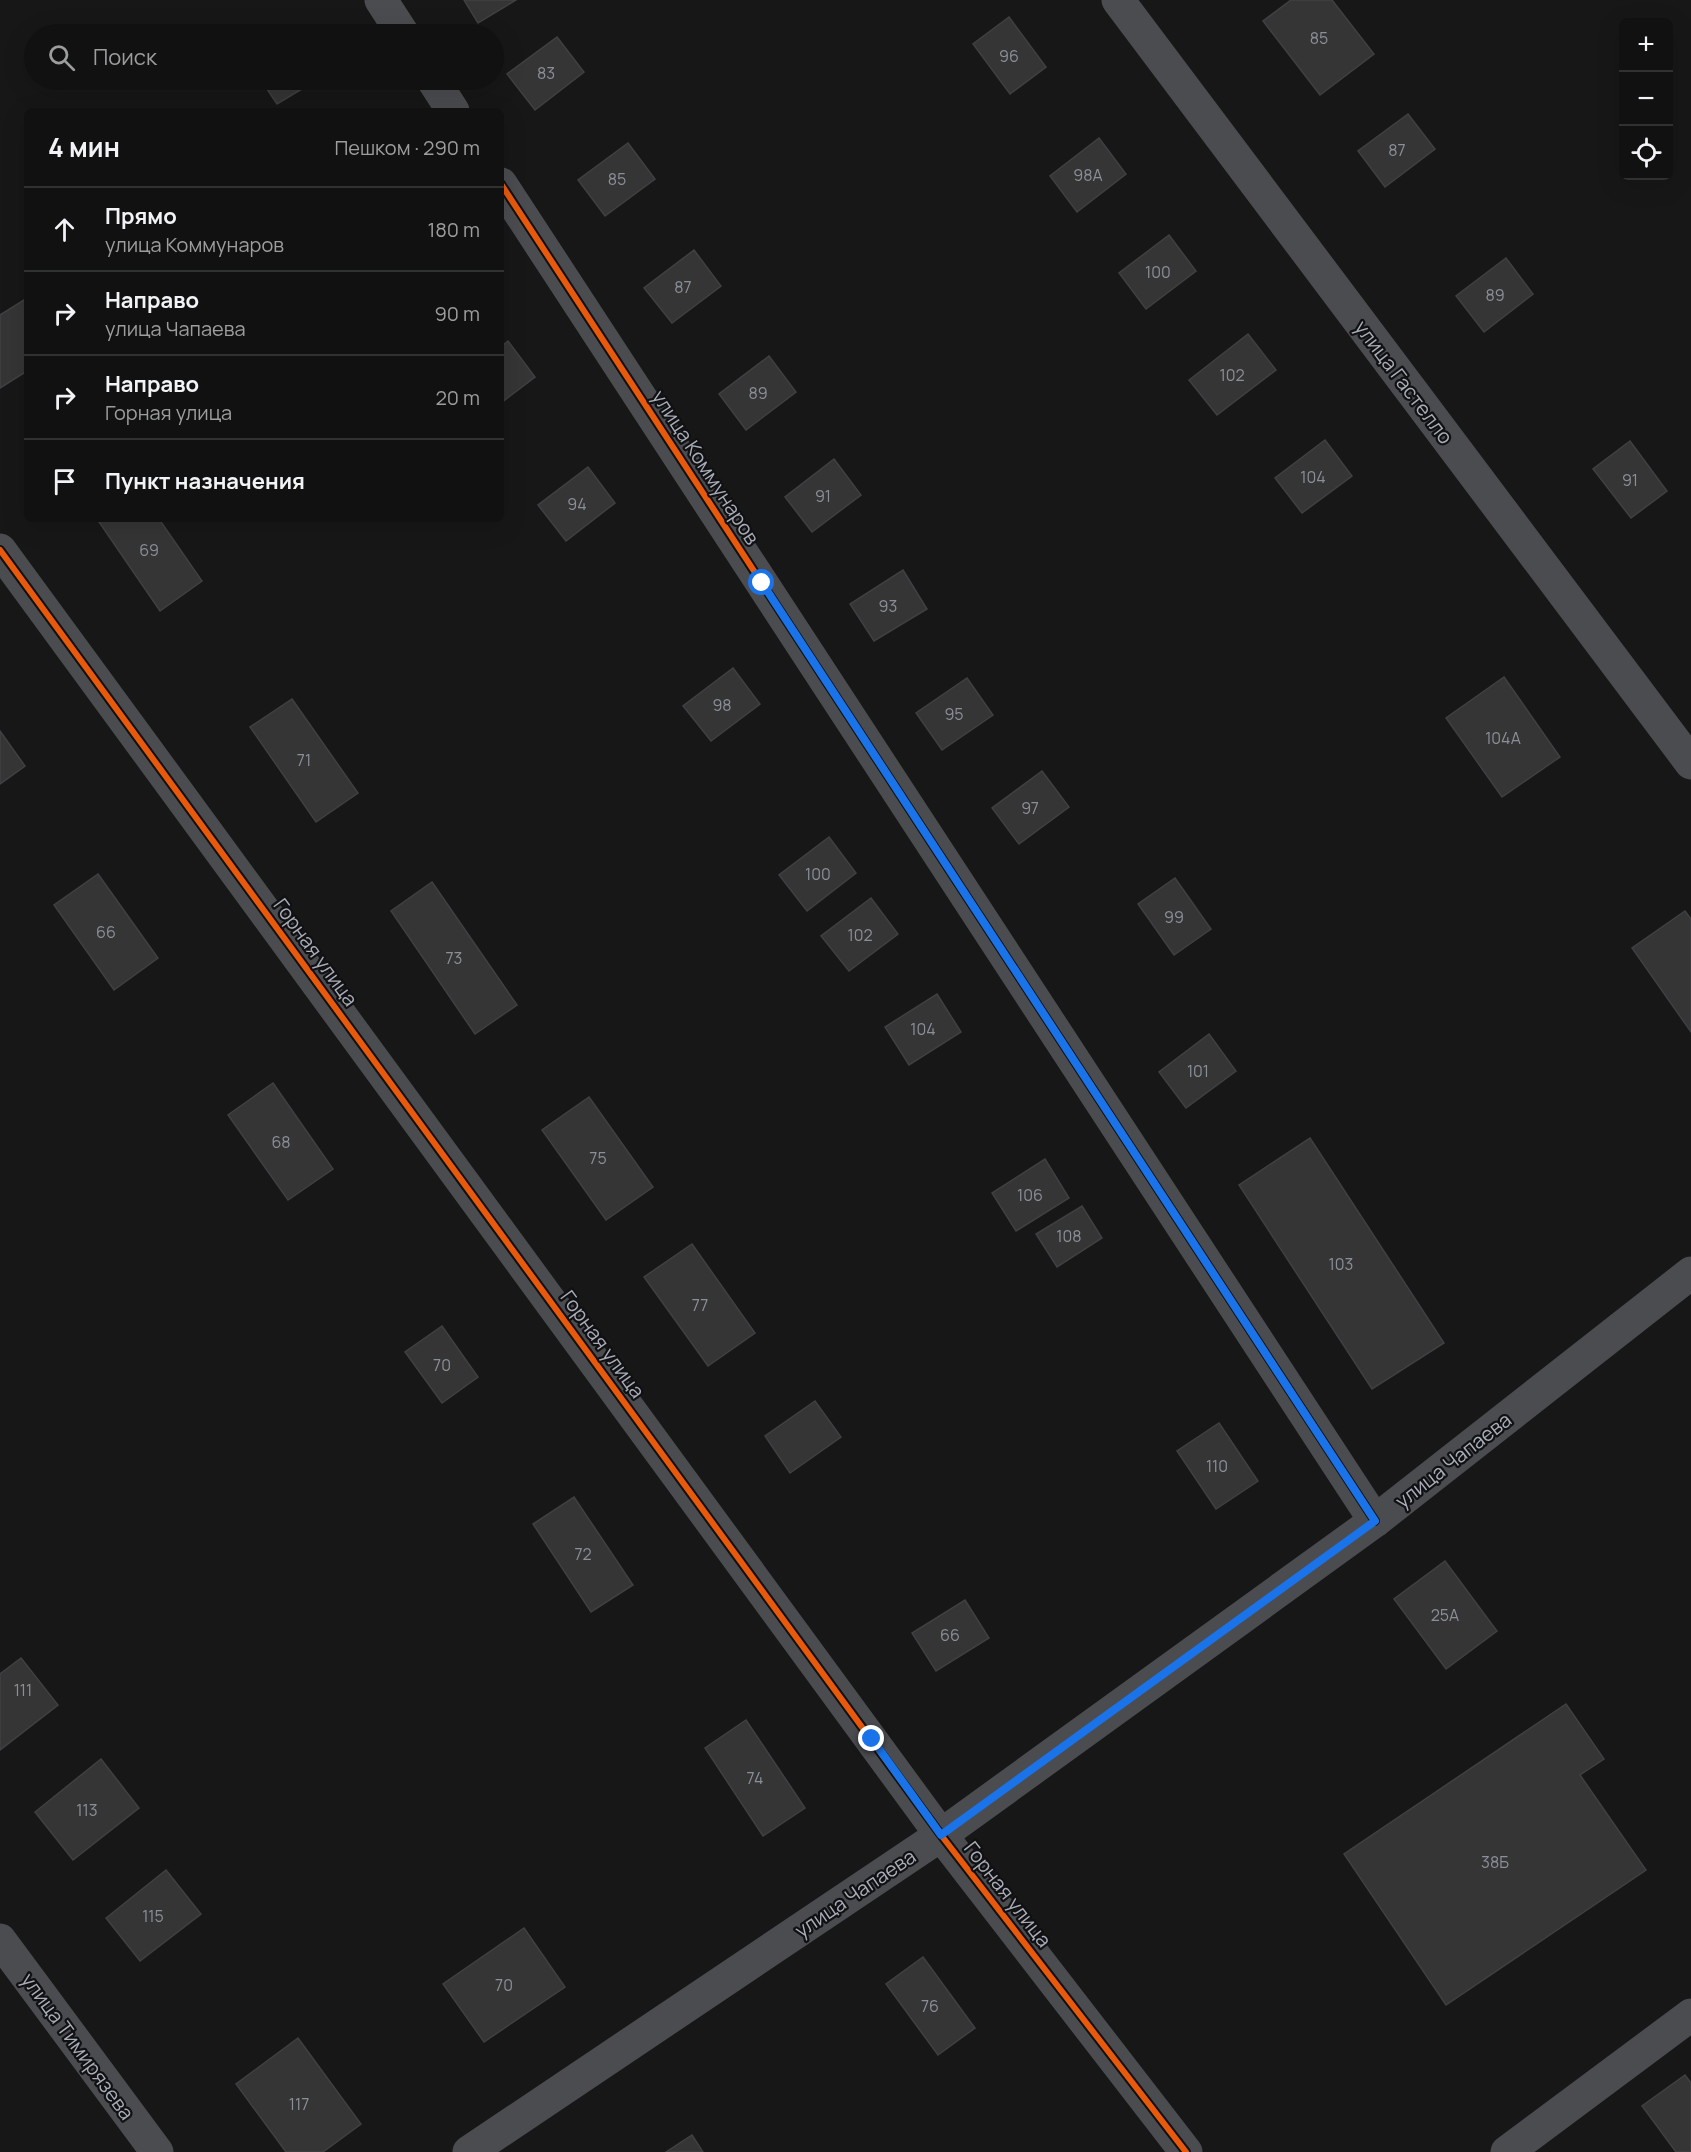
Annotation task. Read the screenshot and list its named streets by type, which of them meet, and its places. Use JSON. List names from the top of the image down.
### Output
{
  "streets": {
    "street": [
      "улица Гастелло",
      "улица Коммунаров",
      "Горная улица",
      "улица Чапаева",
      "улица Тимирязева"
    ]
  },
  "crossings": [
    ["улица Коммунаров", "улица Чапаева"],
    ["Горная улица", "улица Чапаева"]
  ],
  "house_numbers": [
    "85",
    "96",
    "83",
    "87",
    "98А",
    "85",
    "100",
    "87",
    "89",
    "102",
    "89",
    "104",
    "91",
    "91",
    "94",
    "69",
    "93",
    "98",
    "95",
    "104А",
    "71",
    "97",
    "100",
    "99",
    "66",
    "102",
    "73",
    "104",
    "101",
    "68",
    "75",
    "106",
    "108",
    "103",
    "77",
    "70",
    "110",
    "72",
    "25А",
    "66",
    "111",
    "74",
    "113",
    "38Б",
    "115",
    "70",
    "76",
    "117"
  ],
  "page": {
    "map_buttons": ["+", "−"],
    "search": "Поиск",
    "heading": ["4 мин", "Пешком · 290 m"],
    "list": [
      ["Прямо", "улица Коммунаров", "180 m"],
      ["Направо", "улица Чапаева", "90 m"],
      ["Направо", "Горная улица", "20 m"],
      "Пункт назначения"
    ]
  }
}
